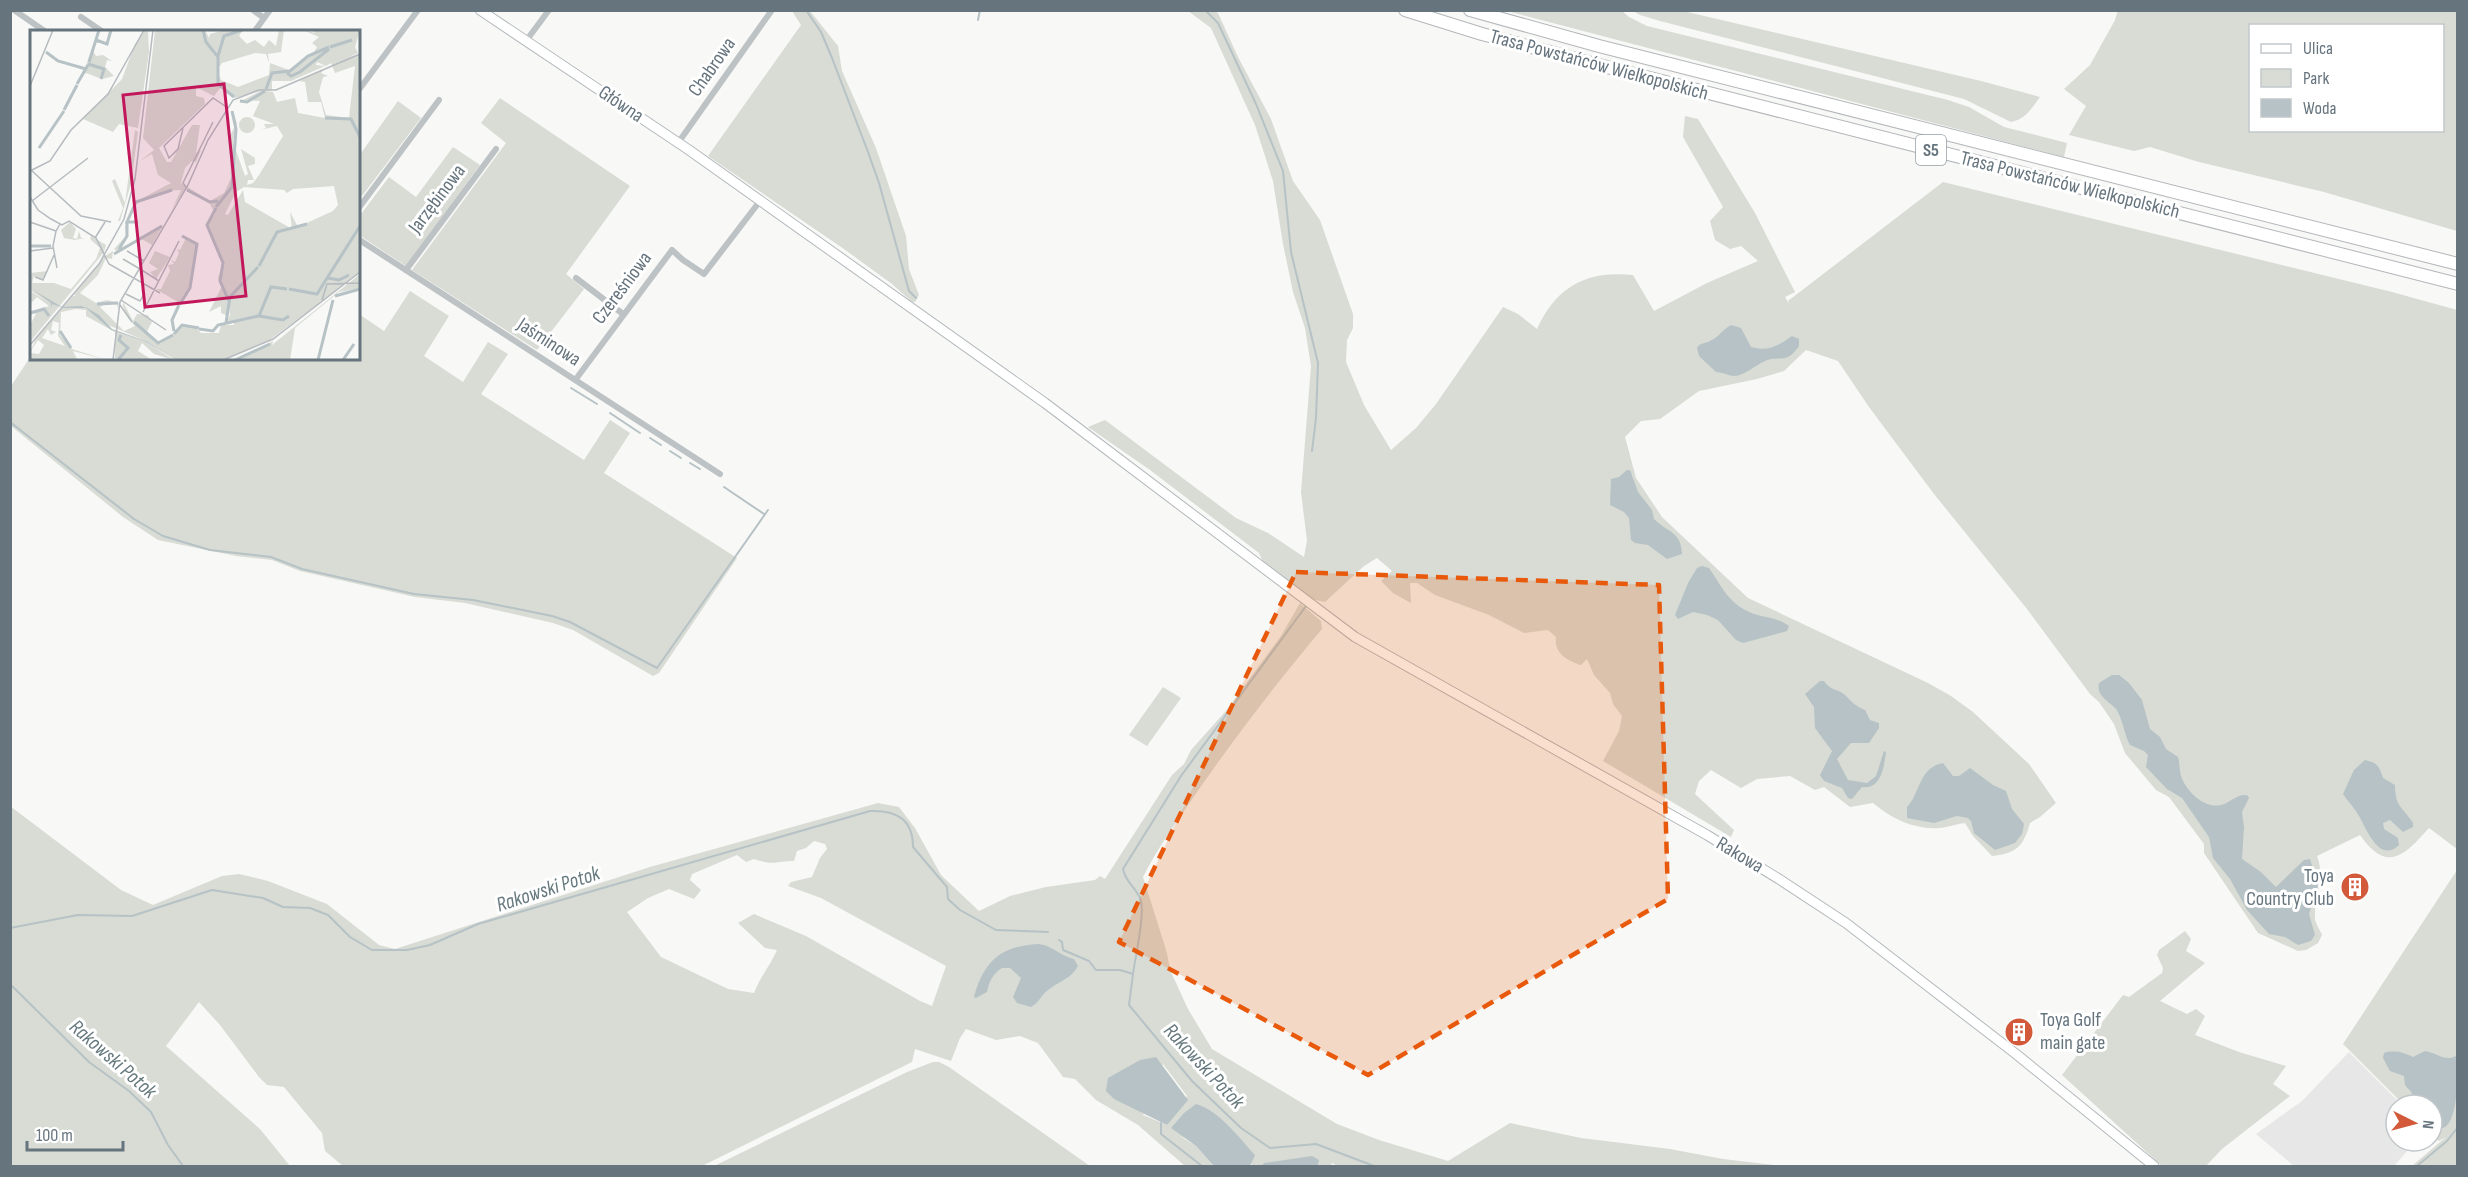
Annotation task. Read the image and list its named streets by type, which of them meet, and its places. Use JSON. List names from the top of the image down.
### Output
{
  "streets": {
    "highway": ["Trasa Powstańców Wielkopolskich", "S5"],
    "street": [
      "Chabrowa",
      "Główna",
      "Jarzębinowa",
      "Czereśniowa",
      "Jaśminowa",
      "Rakowa"
    ]
  },
  "crossings": [
    ["Chabrowa", "Główna"],
    ["Główna", "Czereśniowa"],
    ["Główna", "Rakowa"],
    ["Jarzębinowa", "Jaśminowa"],
    ["Czereśniowa", "Jaśminowa"],
    ["Czereśniowa", "Rakowa"]
  ],
  "water": ["Rakowski Potok"],
  "places": {
    "building": ["Toya Country Club", "Toya Golf main gate"]
  },
  "legend": ["Ulica", "Park", "Woda"],
  "scale_bar": "100 m",
  "north": "right"
}
